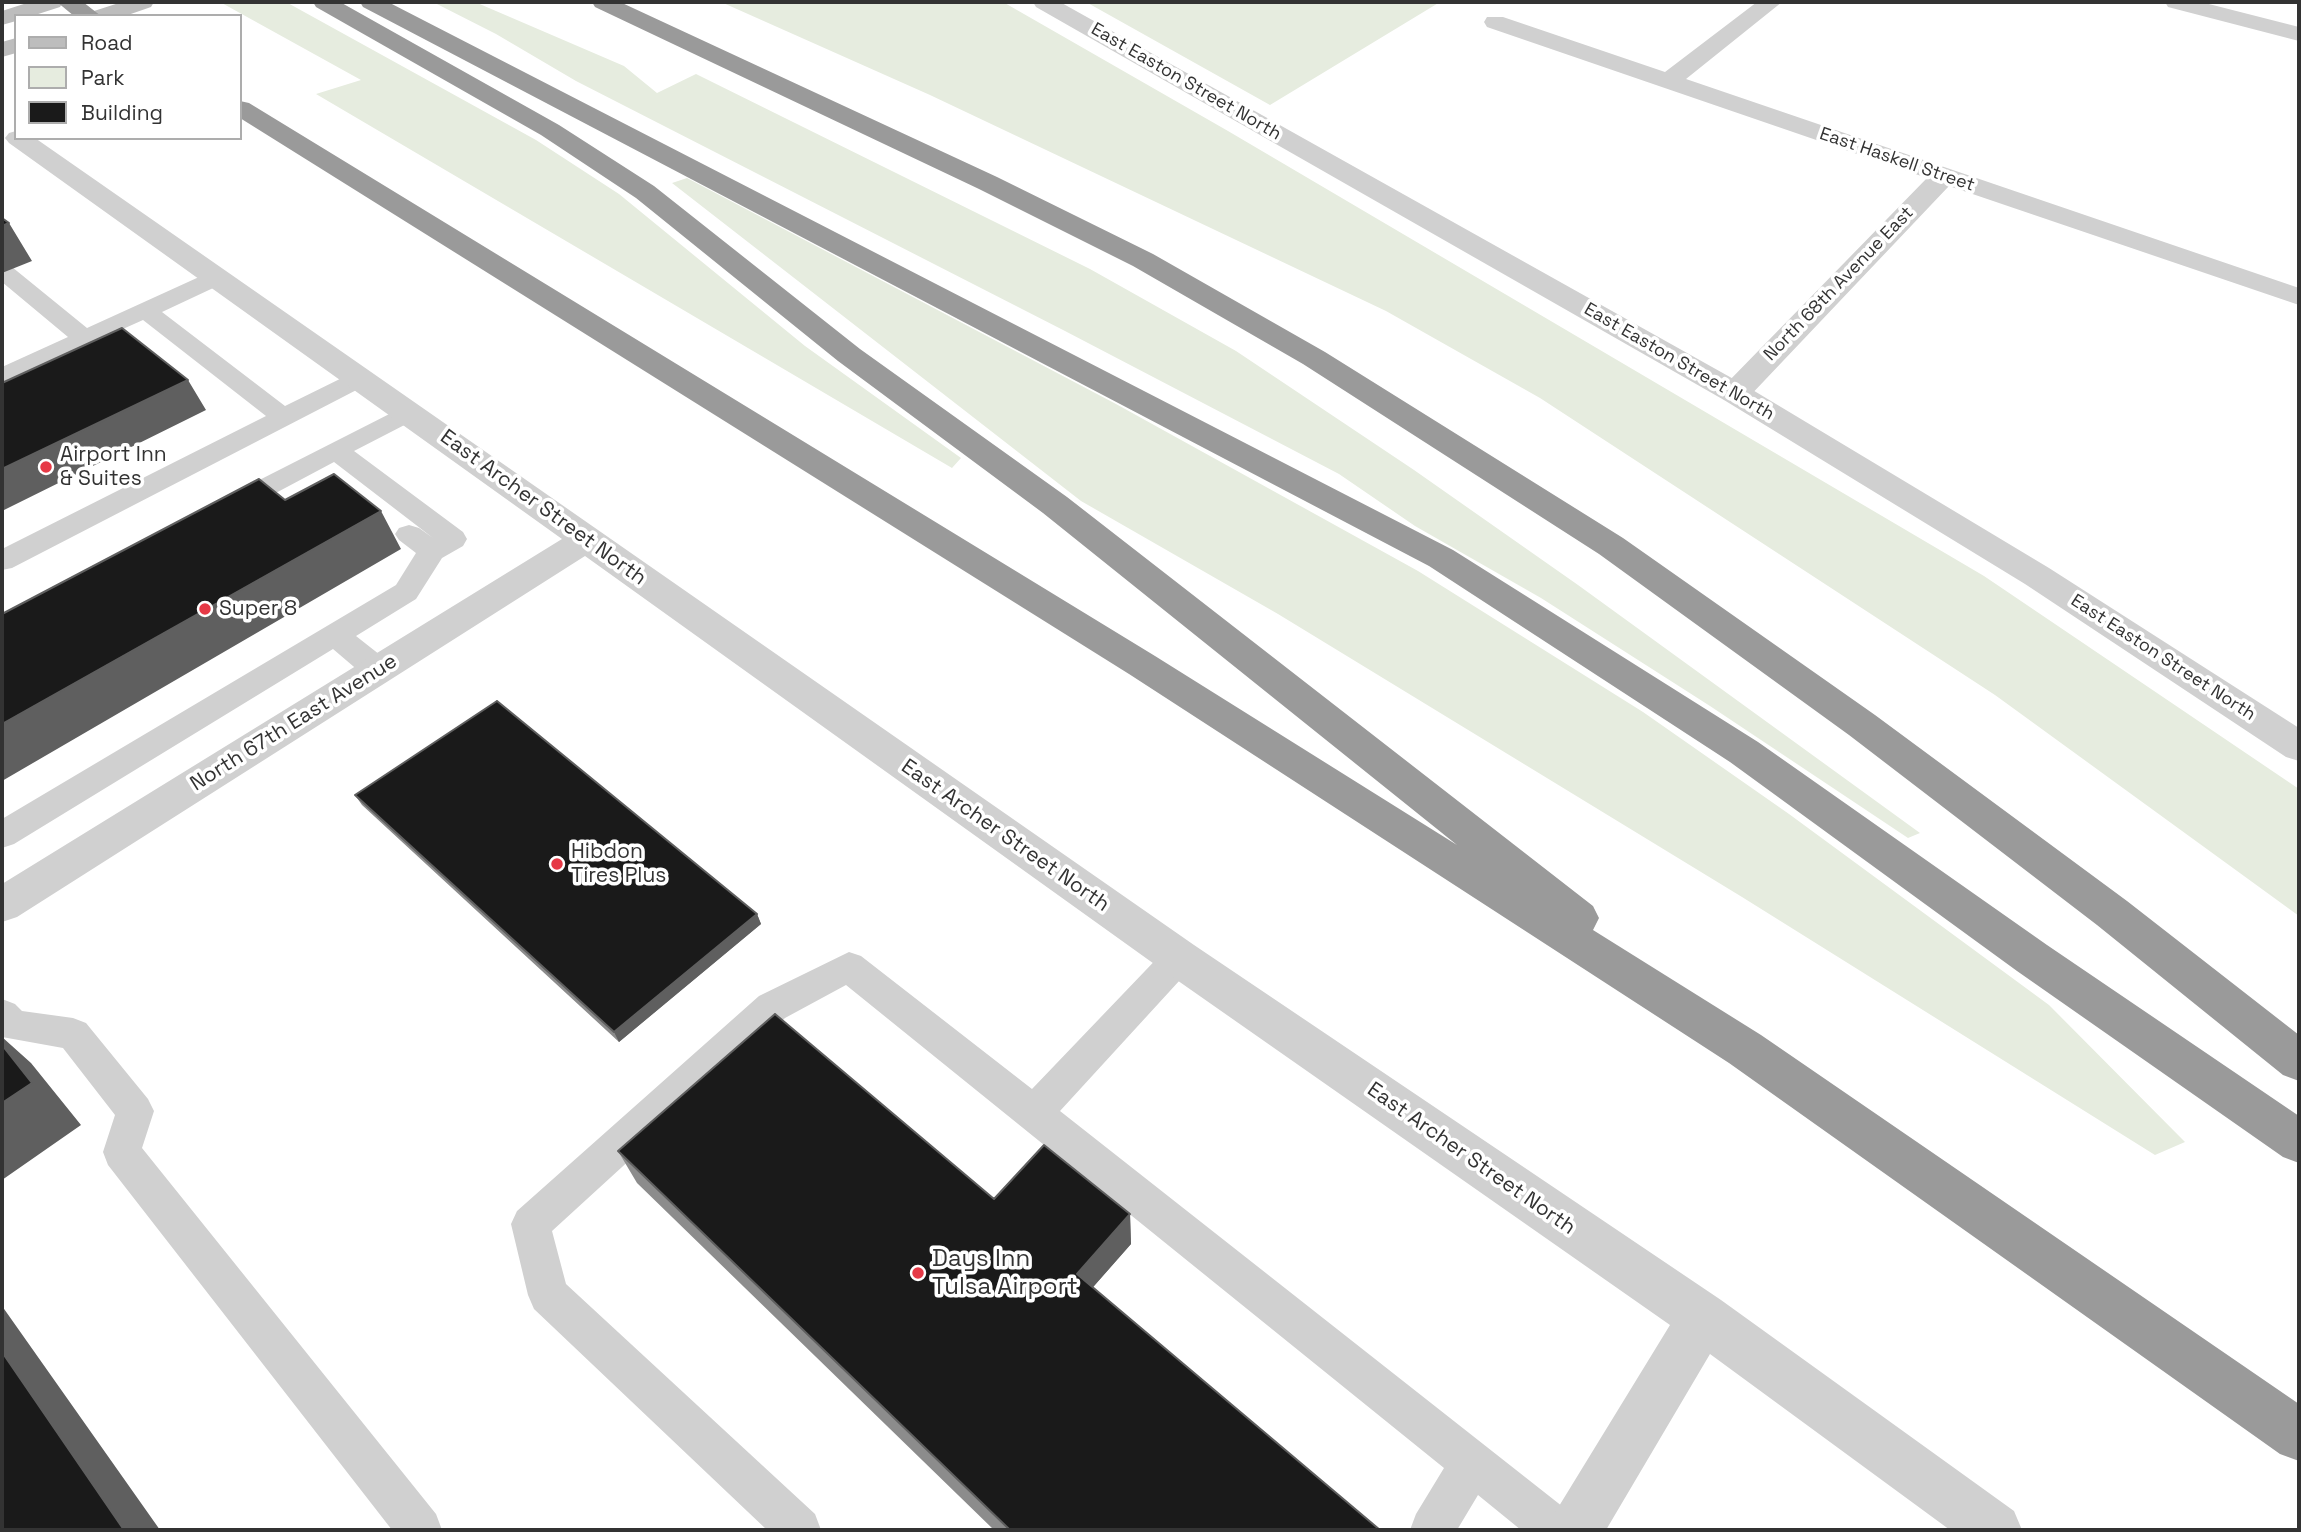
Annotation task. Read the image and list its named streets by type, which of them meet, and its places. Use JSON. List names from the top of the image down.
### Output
{
  "streets": {
    "street": [
      "East Easton Street North",
      "East Haskell Street",
      "North 68th Avenue East",
      "East Archer Street North",
      "North 67th East Avenue"
    ]
  },
  "crossings": [
    ["East Easton Street North", "North 68th Avenue East"],
    ["East Haskell Street", "North 68th Avenue East"],
    ["East Archer Street North", "North 67th East Avenue"]
  ],
  "places": [
    "Airport Inn & Suites",
    "Super 8",
    "Hibdon Tires Plus",
    "Days Inn Tulsa Airport"
  ],
  "legend": ["Road", "Park", "Building"]
}
